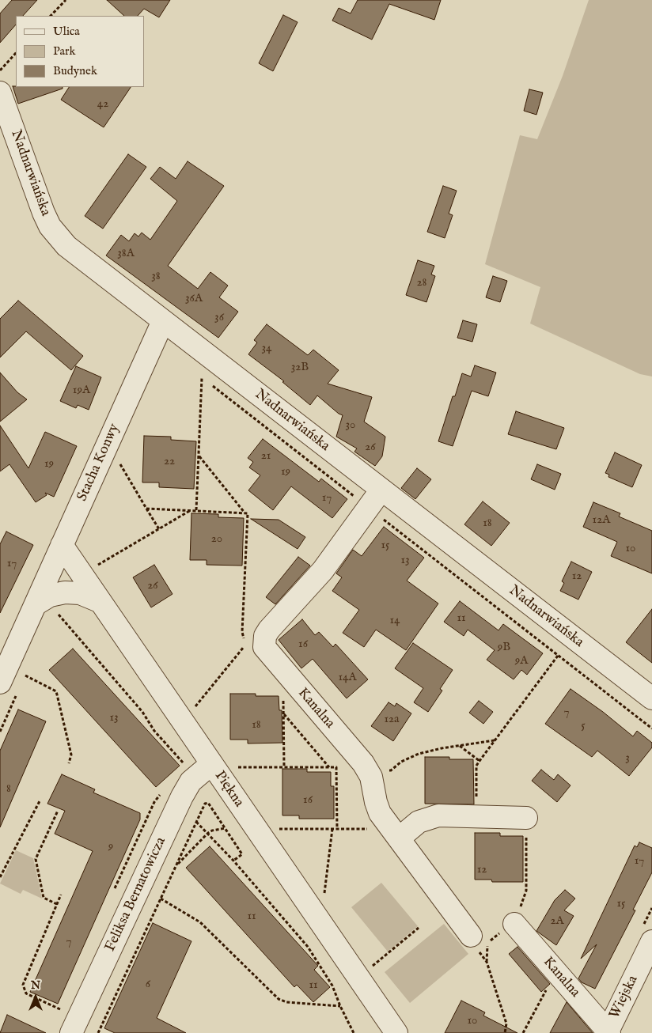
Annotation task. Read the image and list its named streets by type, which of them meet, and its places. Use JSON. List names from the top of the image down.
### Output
{
  "streets": {
    "street": [
      "Nadnarwiańska",
      "Stacha Konwy",
      "Kanalna",
      "Piękna",
      "Feliksa Bernatowicza",
      "Wiejska"
    ]
  },
  "crossings": [
    ["Nadnarwiańska", "Stacha Konwy"],
    ["Nadnarwiańska", "Kanalna"],
    ["Stacha Konwy", "Piękna"],
    ["Kanalna", "Wiejska"],
    ["Piękna", "Feliksa Bernatowicza"]
  ],
  "house_numbers": [
    "42",
    "38A",
    "38",
    "28",
    "36A",
    "36",
    "34",
    "32B",
    "19A",
    "30",
    "26",
    "21",
    "22",
    "19",
    "19",
    "17",
    "12A",
    "18",
    "20",
    "15",
    "10",
    "13",
    "17",
    "12",
    "26",
    "11",
    "14",
    "16",
    "9B",
    "9A",
    "14A",
    "7",
    "13",
    "12a",
    "18",
    "5",
    "3",
    "8",
    "16",
    "9",
    "17",
    "12",
    "15",
    "11",
    "2A",
    "7",
    "6",
    "11",
    "10"
  ],
  "legend": ["Ulica", "Park", "Budynek"],
  "north": "top"
}
